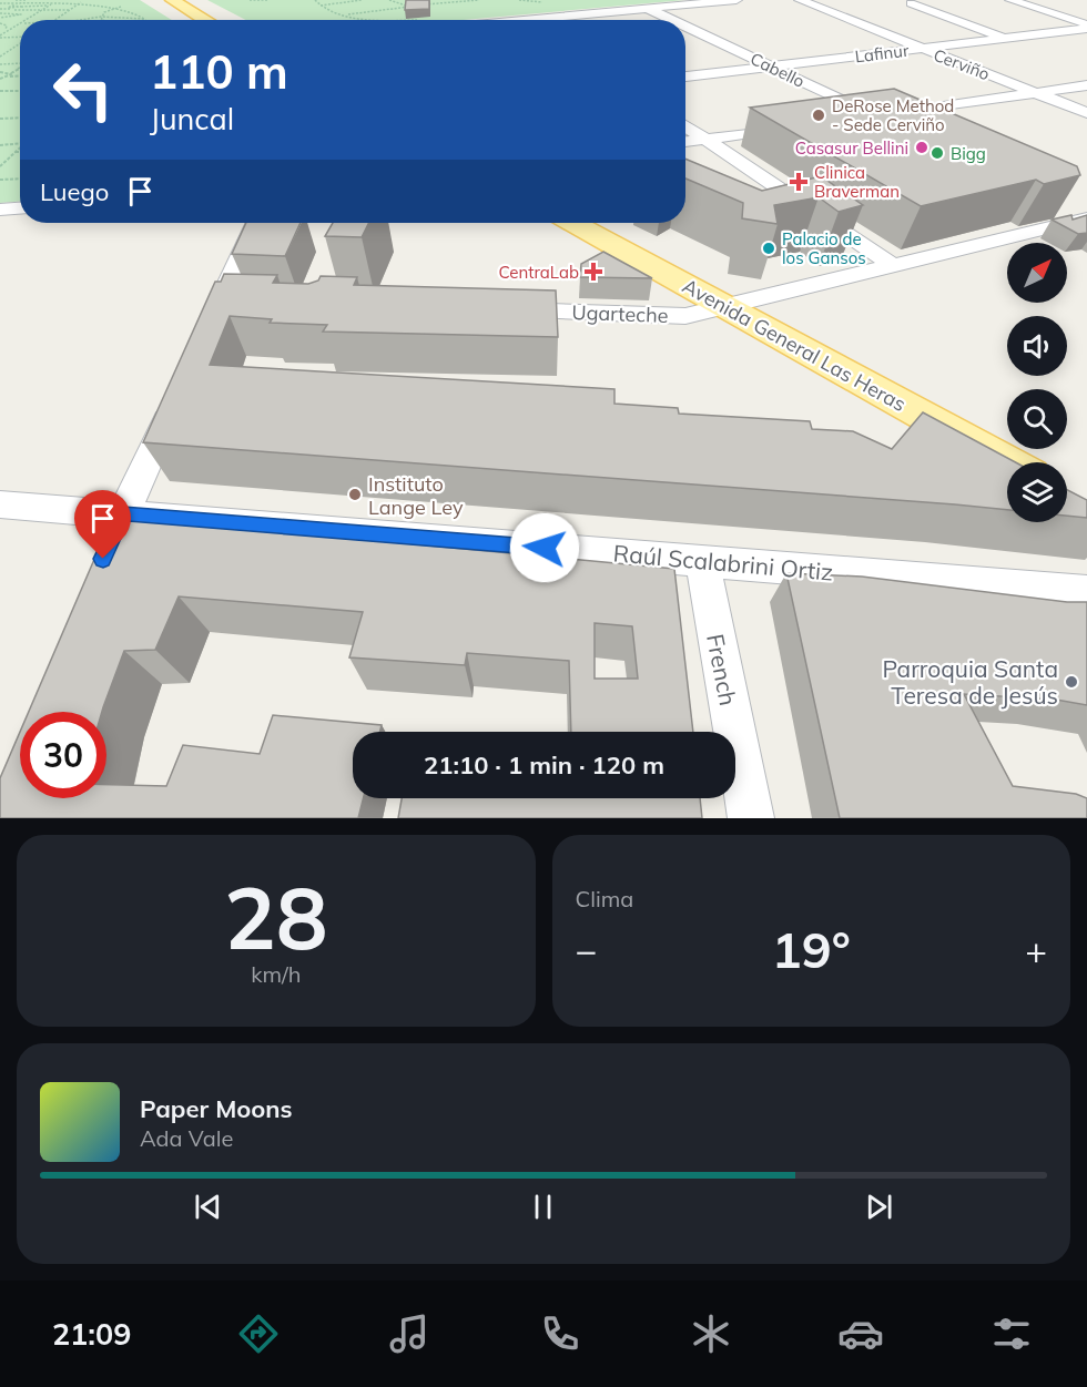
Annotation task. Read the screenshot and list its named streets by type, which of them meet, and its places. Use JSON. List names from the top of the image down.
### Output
{
  "streets": {
    "main road": ["Avenida General Las Heras"],
    "street": [
      "Lafinur",
      "Cerviño",
      "Cabello",
      "Ugarteche",
      "Raúl Scalabrini Ortiz",
      "French"
    ]
  },
  "crossings": [
    ["Lafinur", "Cerviño"],
    ["Lafinur", "Cabello"],
    ["Ugarteche", "Avenida General Las Heras"],
    ["Raúl Scalabrini Ortiz", "French"]
  ],
  "places": {
    "other": [
      "DeRose Method - Sede Cerviño",
      "Casasur Bellini",
      "Bigg",
      "Palacio de los Gansos",
      "Instituto Lange Ley",
      "Parroquia Santa Teresa de Jesús"
    ],
    "health": ["Clinica Braverman", "CentraLab"]
  },
  "north": "top right",
  "page": {
    "turn": ["110 m", "Juncal"],
    "then": "Luego",
    "limit": "30",
    "trip": "21:10 · 1 min · 120 m",
    "tile": [
      ["28", "km/h"],
      "Clima"
    ],
    "heat": ["−", "19°", "+"],
    "song": ["Paper Moons", "Ada Vale"],
    "tabs": "21:09"
  }
}
